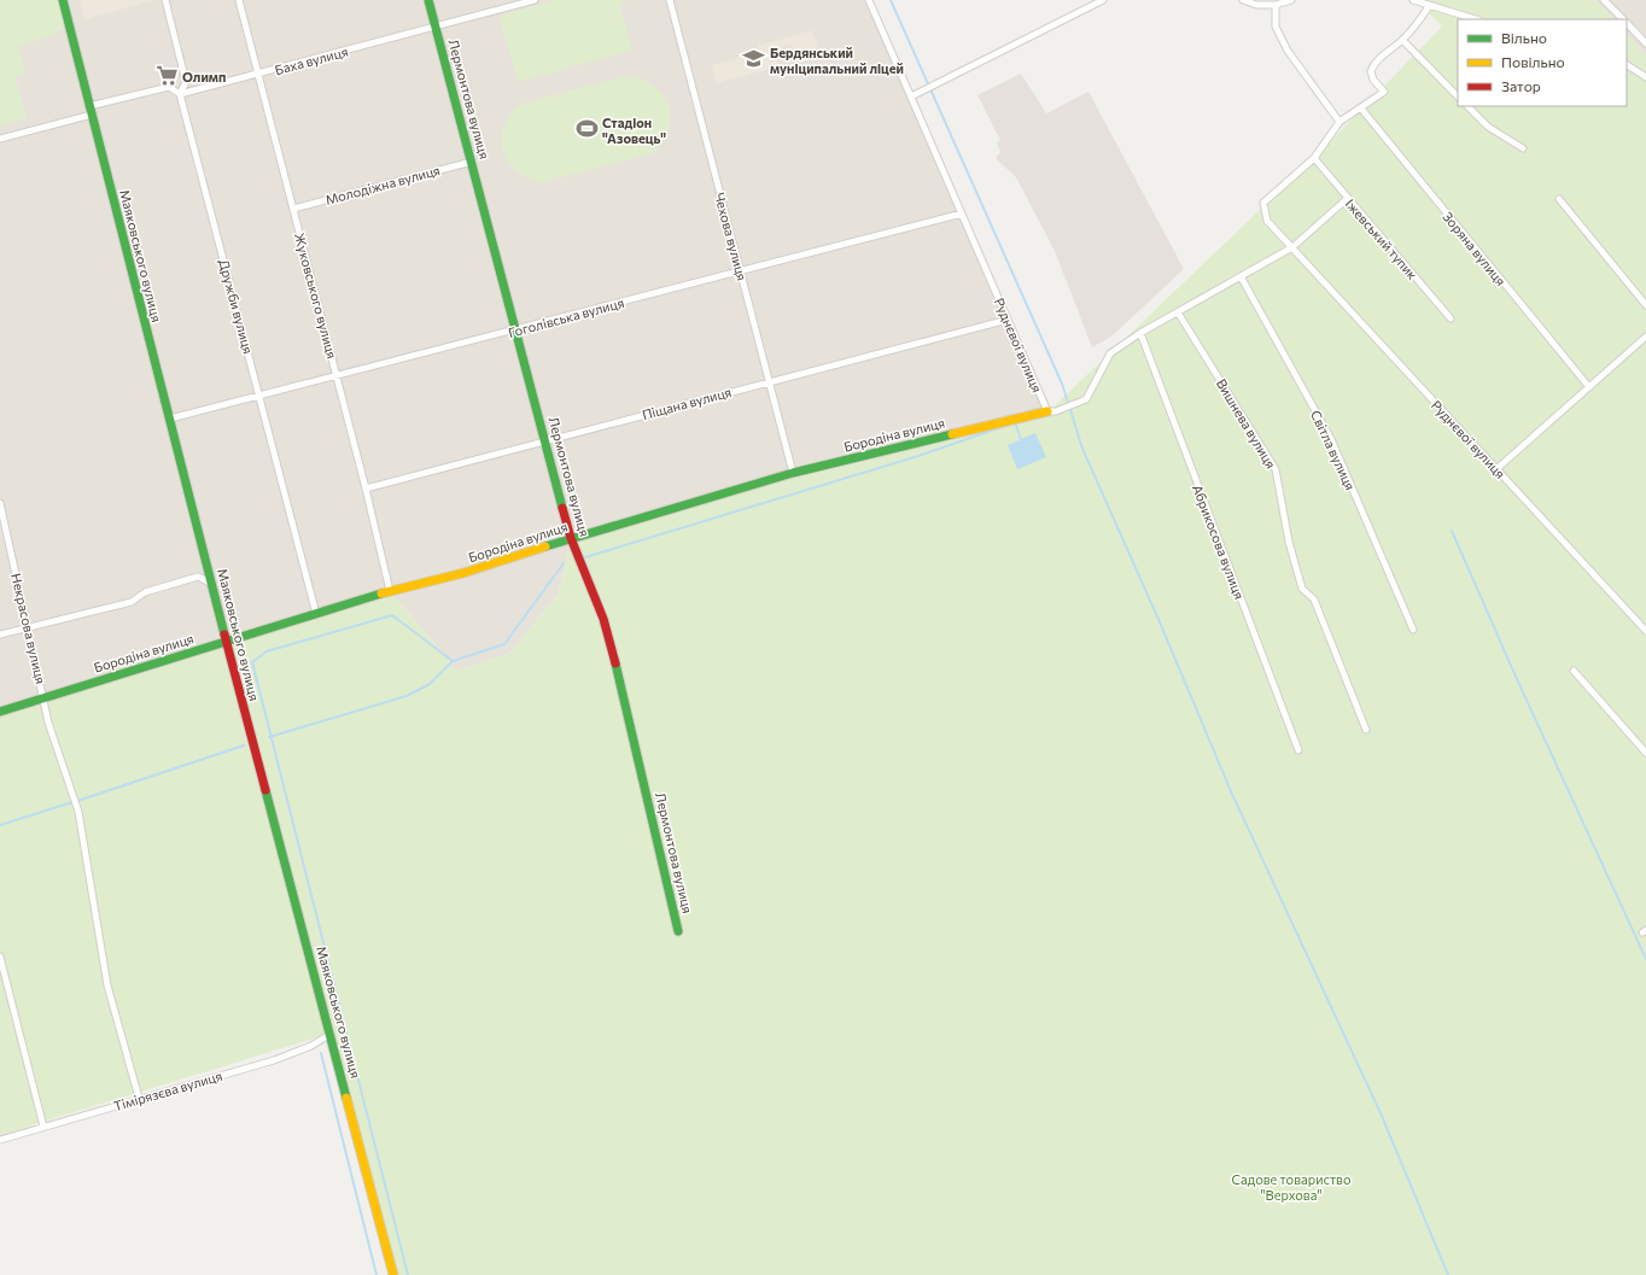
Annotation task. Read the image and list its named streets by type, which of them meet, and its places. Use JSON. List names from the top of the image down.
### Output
{
  "streets": {
    "street": [
      "Баха вулиця",
      "Лермонтова вулиця",
      "Молодіжна вулиця",
      "Чехова вулиця",
      "Іжевський тупик",
      "Зоряна вулиця",
      "Маяковського вулиця",
      "Жуковського вулиця",
      "Дружби вулиця",
      "Гоголівська вулиця",
      "Руднєвої вулиця",
      "Піщана вулиця",
      "Вишнева вулиця",
      "Бородіна вулиця",
      "Світла вулиця",
      "Абрикосова вулиця",
      "Некрасова вулиця",
      "Тімірязєва вулиця"
    ]
  },
  "crossings": [
    ["Баха вулиця", "Лермонтова вулиця"],
    ["Баха вулиця", "Маяковського вулиця"],
    ["Баха вулиця", "Жуковського вулиця"],
    ["Баха вулиця", "Дружби вулиця"],
    ["Лермонтова вулиця", "Молодіжна вулиця"],
    ["Лермонтова вулиця", "Гоголівська вулиця"],
    ["Лермонтова вулиця", "Піщана вулиця"],
    ["Лермонтова вулиця", "Бородіна вулиця"],
    ["Молодіжна вулиця", "Жуковського вулиця"],
    ["Чехова вулиця", "Гоголівська вулиця"],
    ["Чехова вулиця", "Піщана вулиця"],
    ["Чехова вулиця", "Бородіна вулиця"],
    ["Іжевський тупик", "Руднєвої вулиця"],
    ["Зоряна вулиця", "Руднєвої вулиця"],
    ["Маяковського вулиця", "Гоголівська вулиця"],
    ["Маяковського вулиця", "Бородіна вулиця"],
    ["Маяковського вулиця", "Тімірязєва вулиця"],
    ["Жуковського вулиця", "Гоголівська вулиця"],
    ["Жуковського вулиця", "Піщана вулиця"],
    ["Жуковського вулиця", "Бородіна вулиця"],
    ["Дружби вулиця", "Гоголівська вулиця"],
    ["Дружби вулиця", "Бородіна вулиця"],
    ["Гоголівська вулиця", "Руднєвої вулиця"],
    ["Руднєвої вулиця", "Піщана вулиця"],
    ["Руднєвої вулиця", "Бородіна вулиця"],
    ["Бородіна вулиця", "Некрасова вулиця"],
    ["Некрасова вулиця", "Тімірязєва вулиця"]
  ],
  "parks": ["Садове товариство \"Верхова\""],
  "places": {
    "school or university": ["Бердянський муніципальний ліцей"],
    "supermarket": ["Олимп"],
    "sports": ["Стадіон \"Азовець\""]
  },
  "legend": ["Вільно", "Повільно", "Затор"]
}
